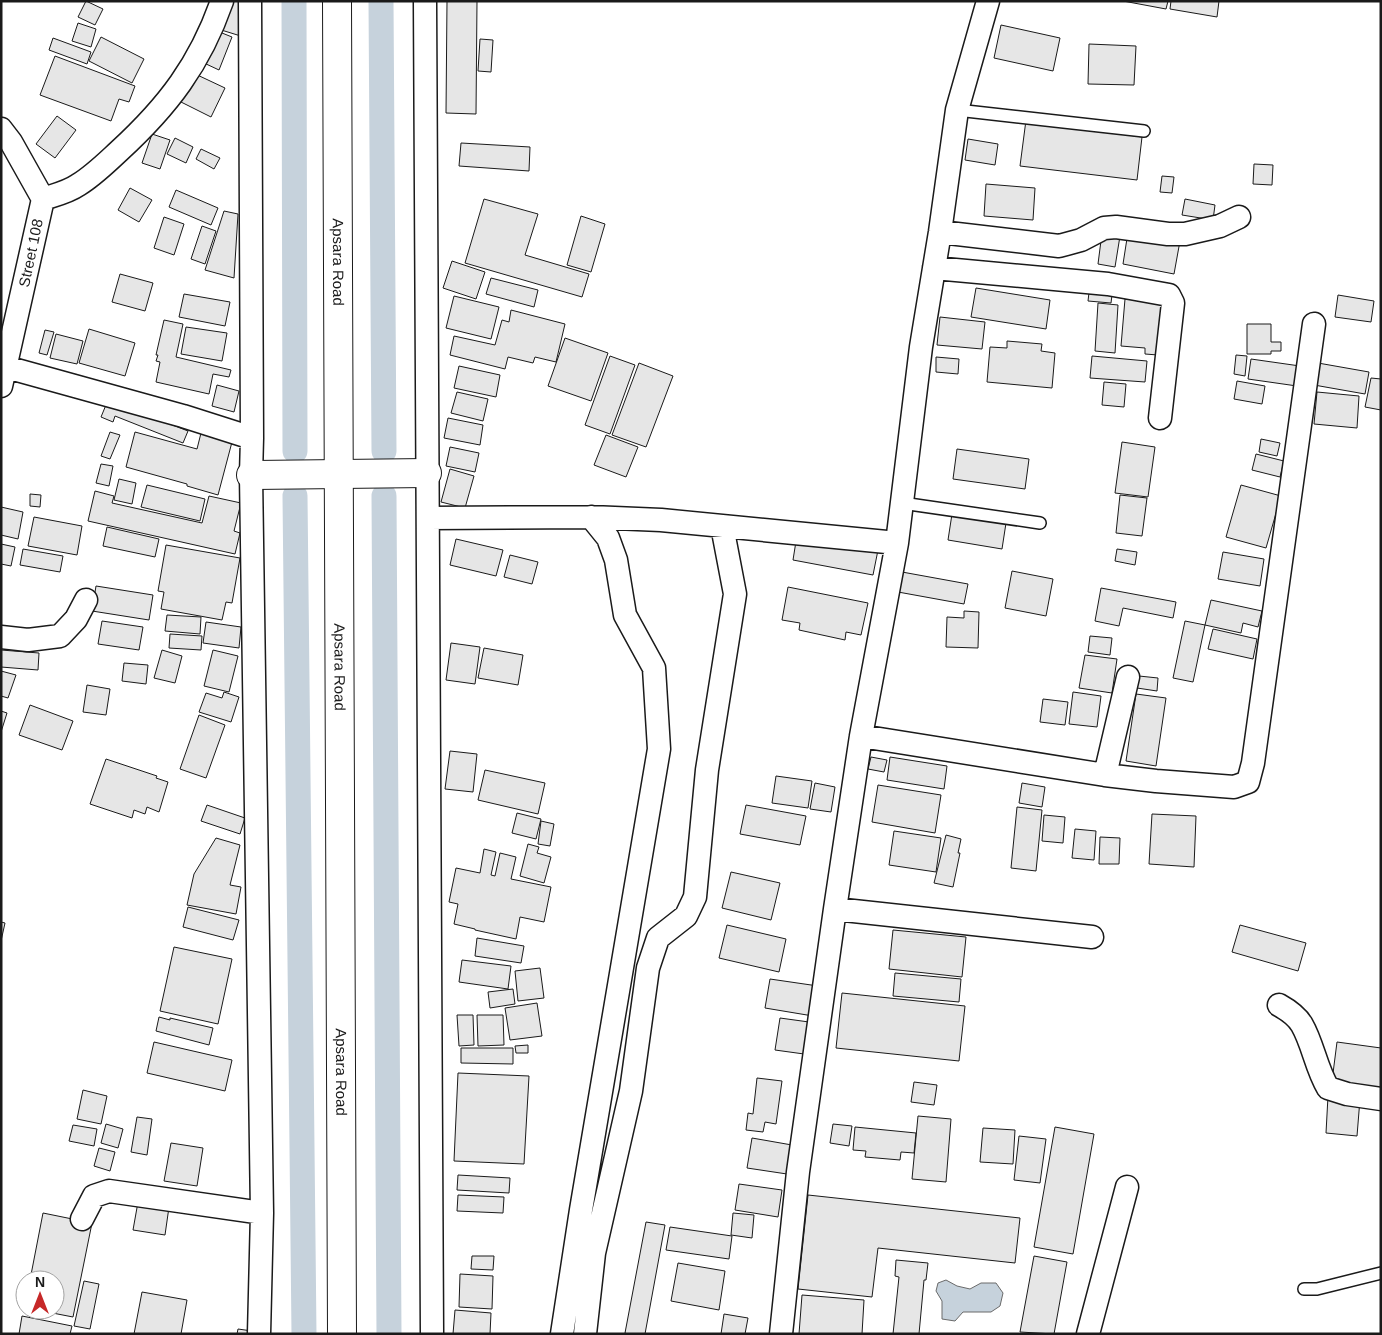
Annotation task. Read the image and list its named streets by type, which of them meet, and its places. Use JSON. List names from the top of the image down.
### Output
{
  "streets": {
    "main road": ["Apsara Road"],
    "street": ["Street 108"]
  },
  "north": "top"
}
